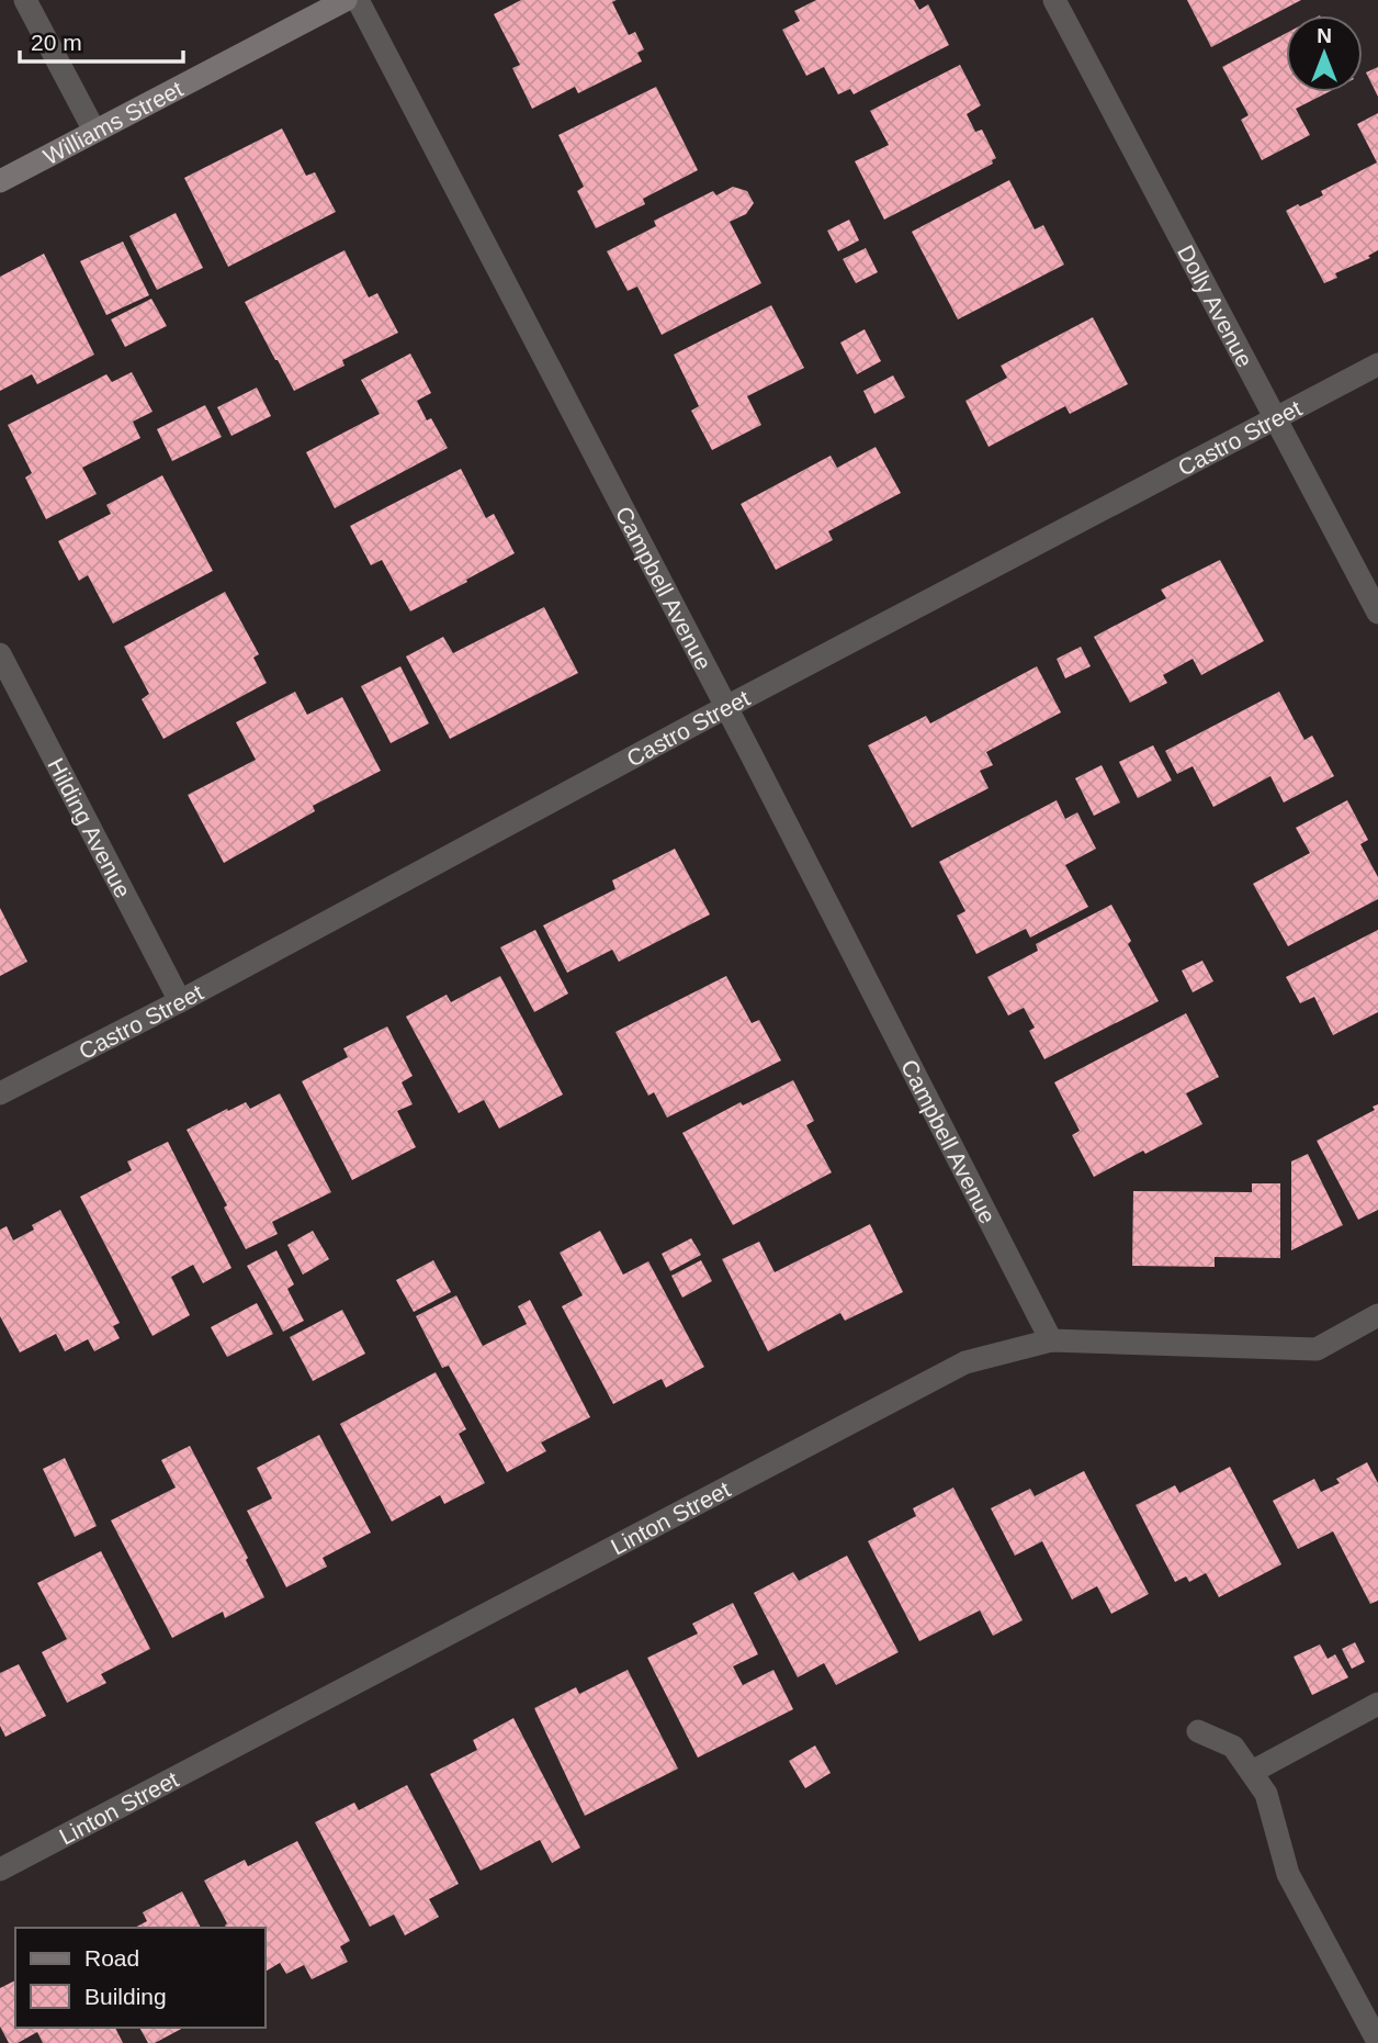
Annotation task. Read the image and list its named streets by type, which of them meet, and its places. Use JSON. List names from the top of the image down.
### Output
{
  "streets": {
    "street": [
      "Williams Street",
      "Dolly Avenue",
      "Castro Street",
      "Campbell Avenue",
      "Hilding Avenue",
      "Linton Street"
    ]
  },
  "crossings": [
    ["Dolly Avenue", "Castro Street"],
    ["Castro Street", "Campbell Avenue"],
    ["Castro Street", "Hilding Avenue"],
    ["Campbell Avenue", "Linton Street"]
  ],
  "legend": ["Road", "Building"],
  "scale_bar": "20 m",
  "north": "top"
}
